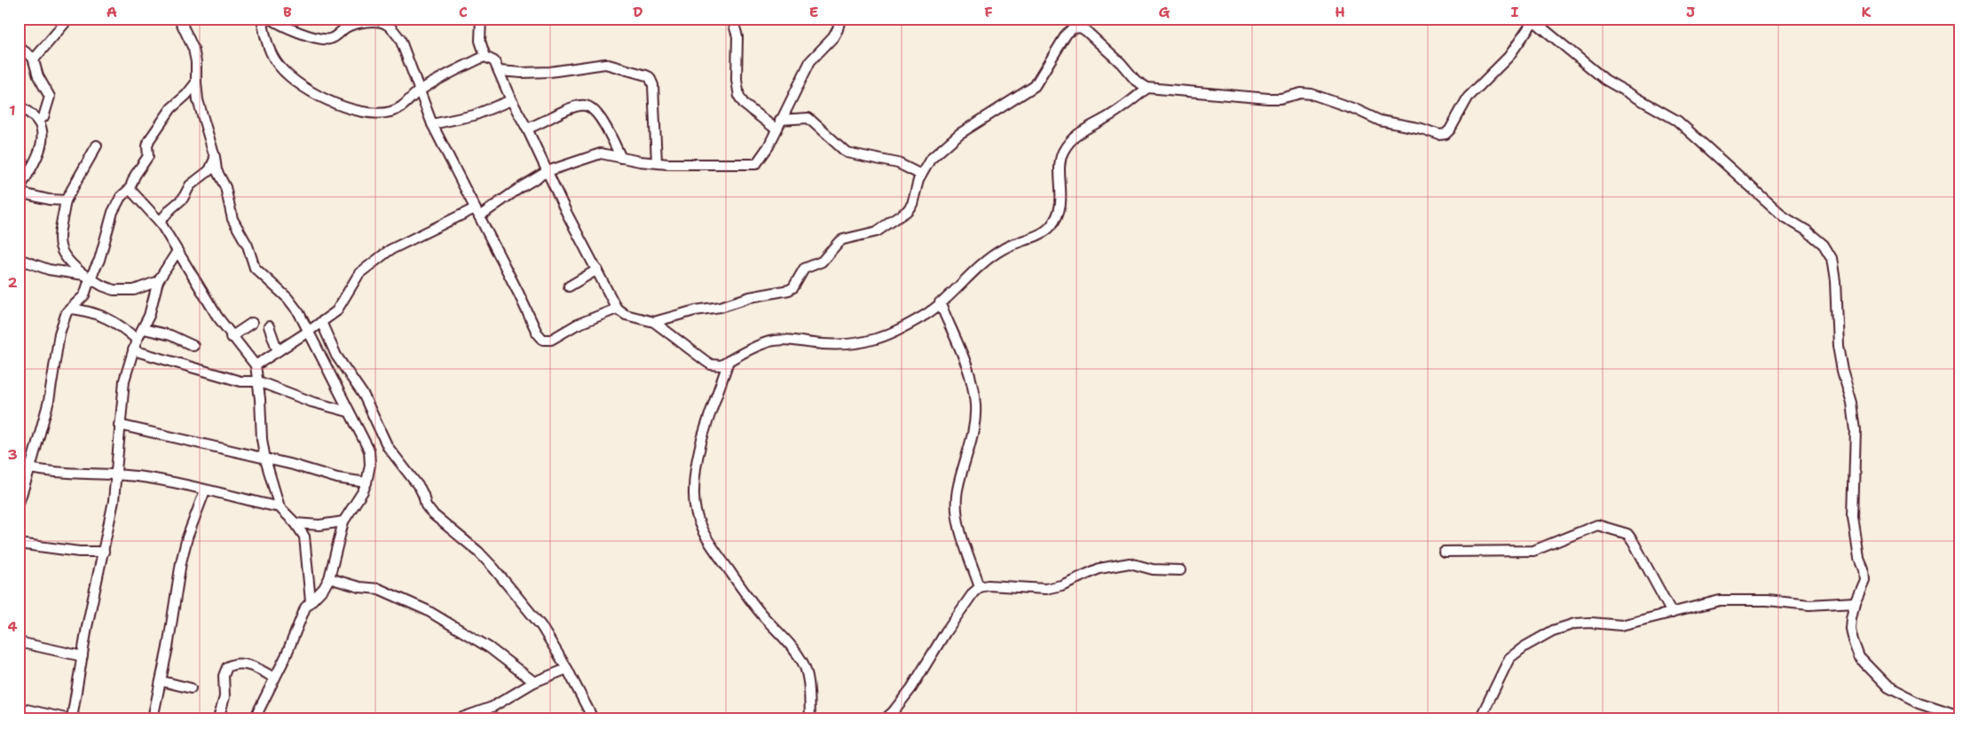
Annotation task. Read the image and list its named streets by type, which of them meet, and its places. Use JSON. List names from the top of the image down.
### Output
{
  "grid": {
    "columns": [
      "A",
      "B",
      "C",
      "D",
      "E",
      "F",
      "G",
      "H",
      "I",
      "J",
      "K"
    ],
    "rows": [
      "1",
      "2",
      "3",
      "4"
    ]
  }
}
